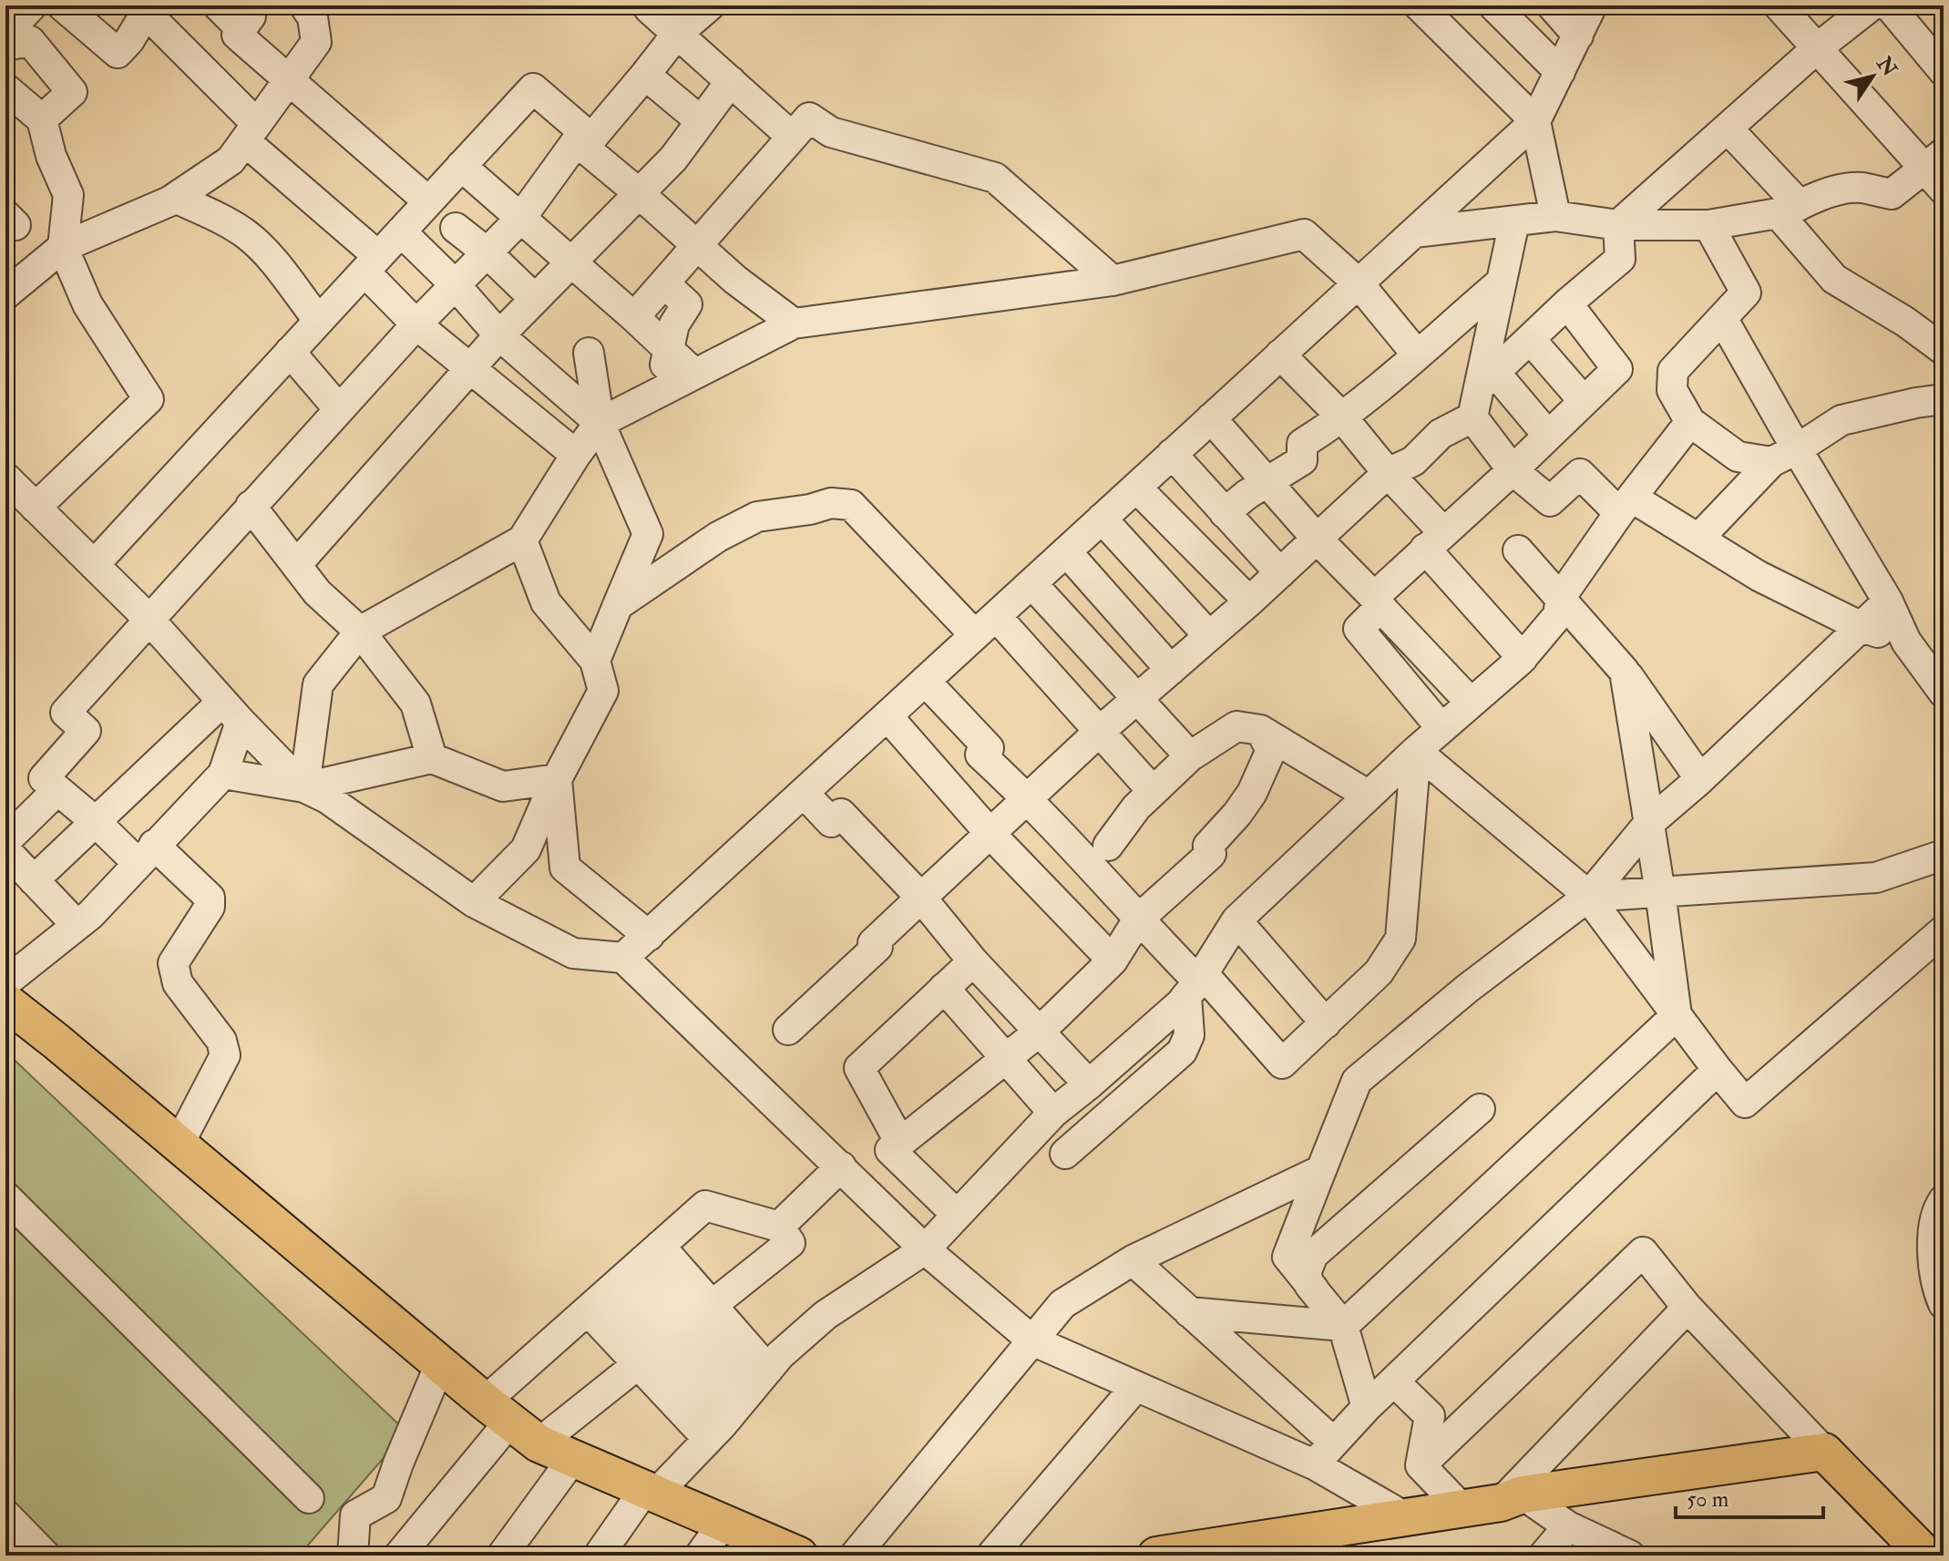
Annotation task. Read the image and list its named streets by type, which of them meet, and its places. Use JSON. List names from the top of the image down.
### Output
{
  "scale_bar": "50 m",
  "north": "top right"
}
